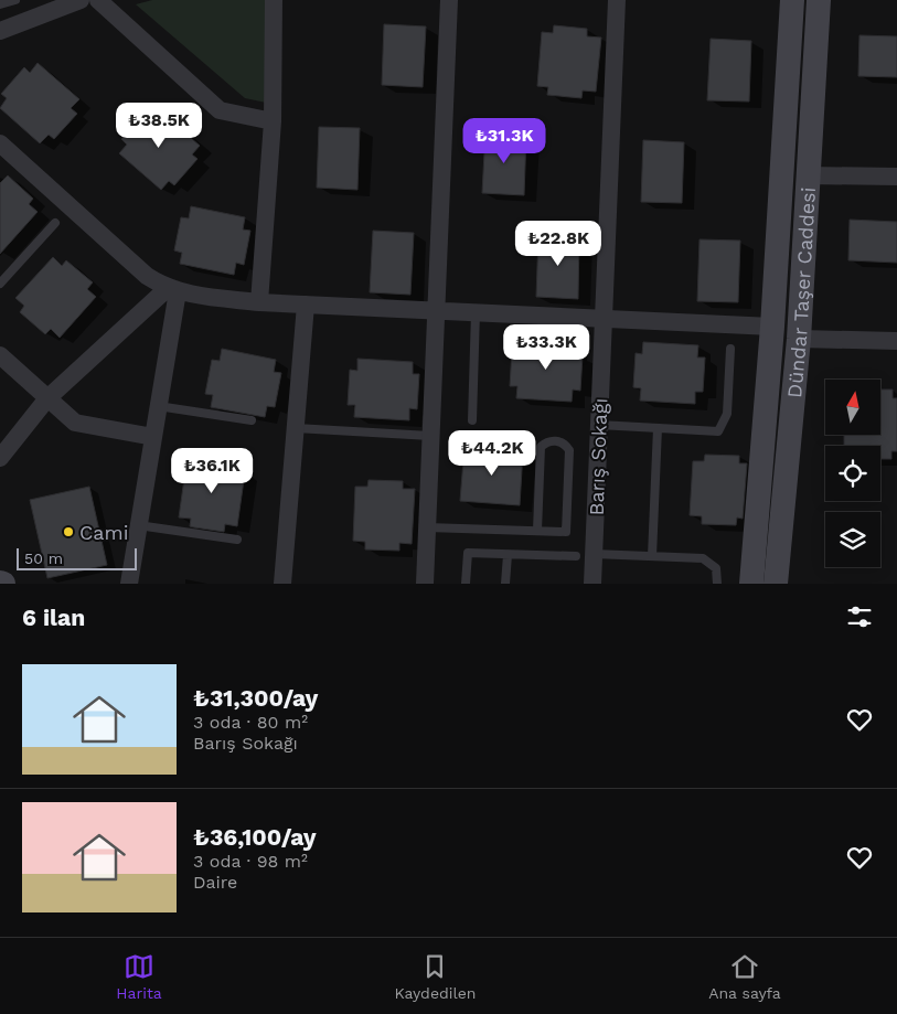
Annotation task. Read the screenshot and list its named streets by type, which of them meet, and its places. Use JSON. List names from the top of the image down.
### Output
{
  "streets": {
    "street": ["Dündar Taşer Caddesi", "Barış Sokağı"]
  },
  "places": ["Cami"],
  "scale_bar": "50 m",
  "north": "top",
  "page": {
    "price": [
      "₺38.5K",
      "₺31.3K",
      "₺22.8K",
      "₺33.3K",
      "₺44.2K",
      "₺36.1K"
    ],
    "scale": "50 m",
    "heading": "6 ilan",
    "list": [
      {
        "name": "₺31,300/ay",
        "note": "3 oda · 80 m² · Barış Sokağı"
      },
      {
        "name": "₺36,100/ay",
        "note": "3 oda · 98 m² · Daire"
      }
    ],
    "tabs": ["Harita", "Kaydedilen", "Ana sayfa"]
  }
}
